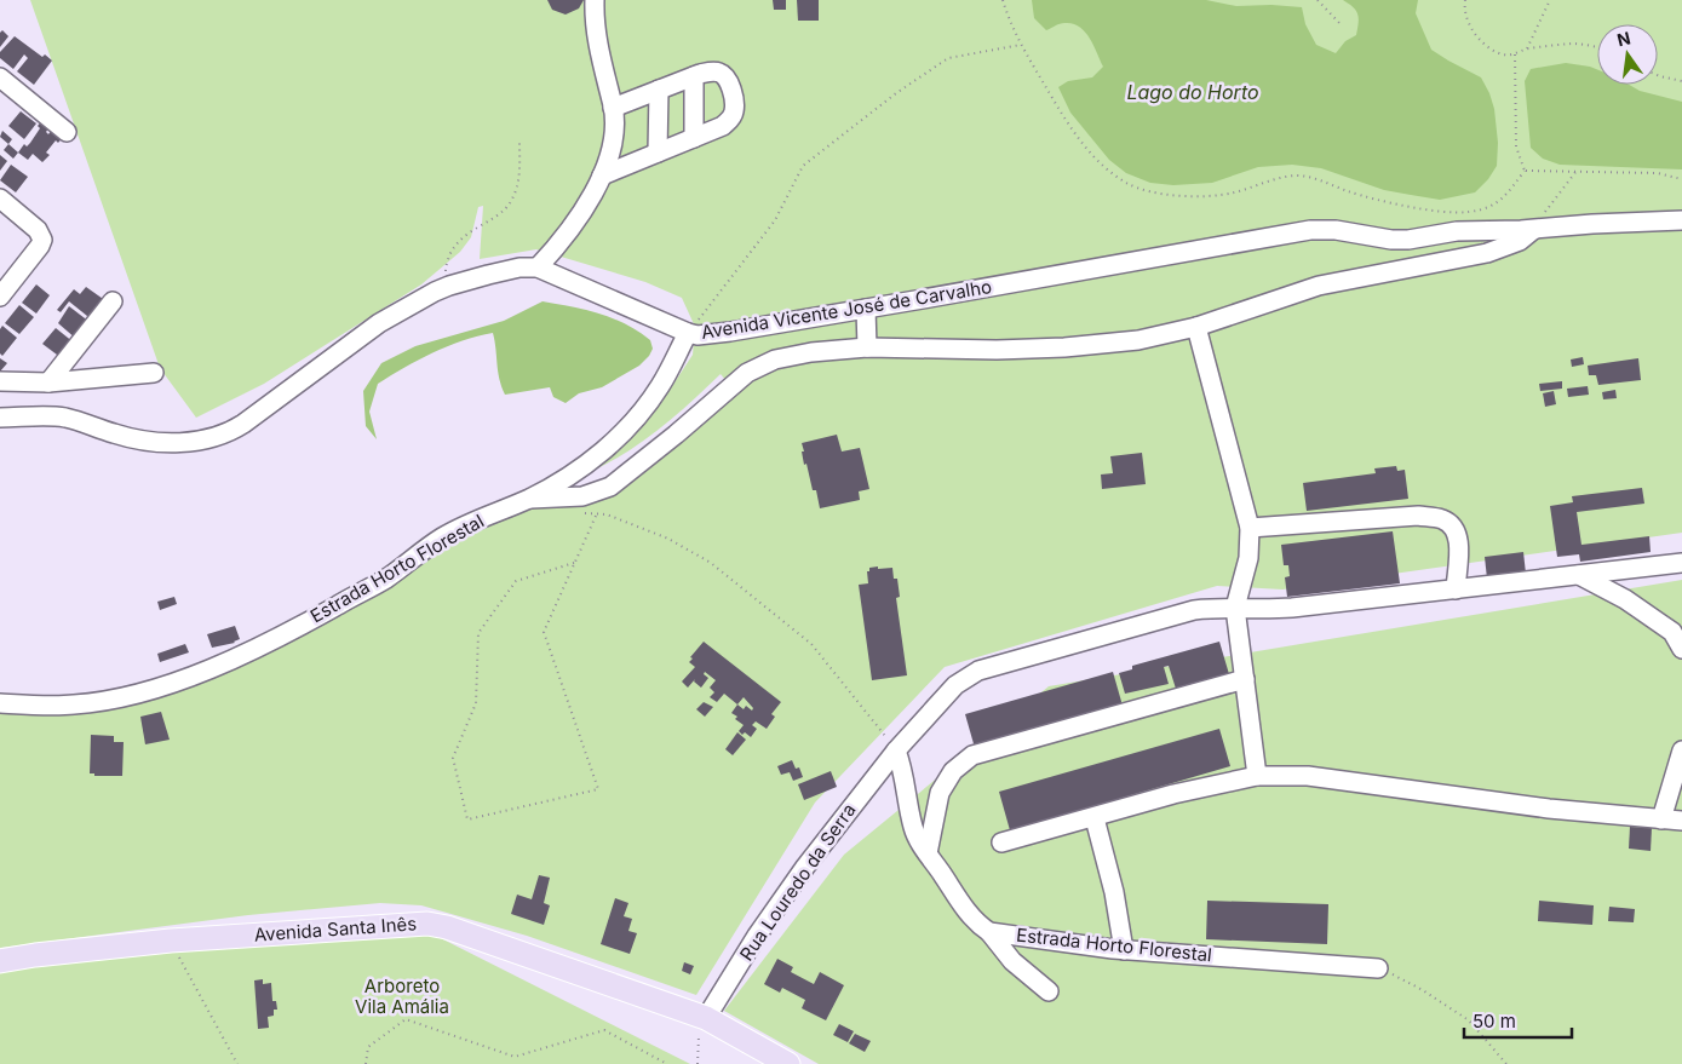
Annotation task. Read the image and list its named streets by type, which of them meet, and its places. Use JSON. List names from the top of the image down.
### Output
{
  "streets": {
    "main road": ["Avenida Santa Inês"],
    "street": ["Avenida Vicente José de Carvalho", "Estrada Horto Florestal", "Rua Louredo da Serra"]
  },
  "crossings": [
    ["Rua Louredo da Serra", "Avenida Santa Inês"]
  ],
  "water": ["Lago do Horto"],
  "parks": ["Arboreto Vila Amália"],
  "scale_bar": "50 m",
  "north": "top"
}
